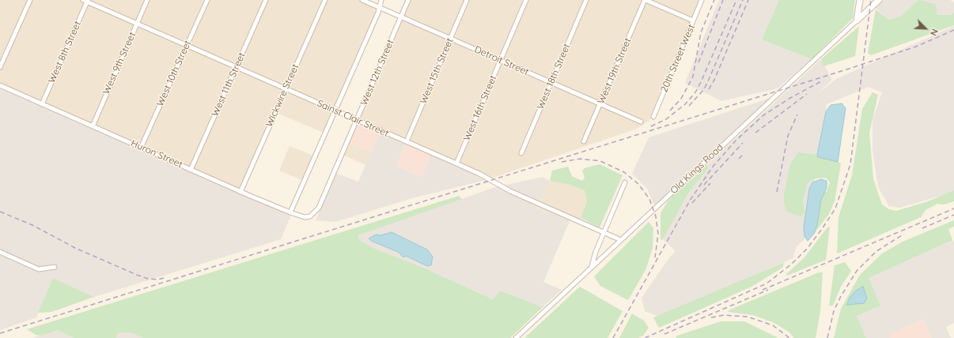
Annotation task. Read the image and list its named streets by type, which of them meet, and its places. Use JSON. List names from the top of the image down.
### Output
{
  "streets": {
    "street": [
      "West 8th Street",
      "20th Street West",
      "Detroit Street",
      "West 9th Street",
      "West 15th Street",
      "West 19th Street",
      "West 12th Street",
      "West 10th Street",
      "West 18th Street",
      "West 11th Street",
      "Wickwire Street",
      "West 16th Street",
      "Sainst Clair Street",
      "Huron Street",
      "Old Kings Road"
    ]
  },
  "crossings": [
    ["West 8th Street", "Sainst Clair Street"],
    ["West 8th Street", "Huron Street"],
    ["Detroit Street", "West 15th Street"],
    ["Detroit Street", "West 19th Street"],
    ["Detroit Street", "West 12th Street"],
    ["Detroit Street", "West 18th Street"],
    ["Detroit Street", "West 16th Street"],
    ["West 9th Street", "Sainst Clair Street"],
    ["West 9th Street", "Huron Street"],
    ["West 15th Street", "Sainst Clair Street"],
    ["West 12th Street", "Sainst Clair Street"],
    ["West 12th Street", "Huron Street"],
    ["West 10th Street", "Sainst Clair Street"],
    ["West 10th Street", "Huron Street"],
    ["West 11th Street", "Sainst Clair Street"],
    ["West 11th Street", "Huron Street"],
    ["Wickwire Street", "Sainst Clair Street"],
    ["Wickwire Street", "Huron Street"],
    ["West 16th Street", "Sainst Clair Street"],
    ["Sainst Clair Street", "Old Kings Road"]
  ],
  "north": "bottom right"
}
